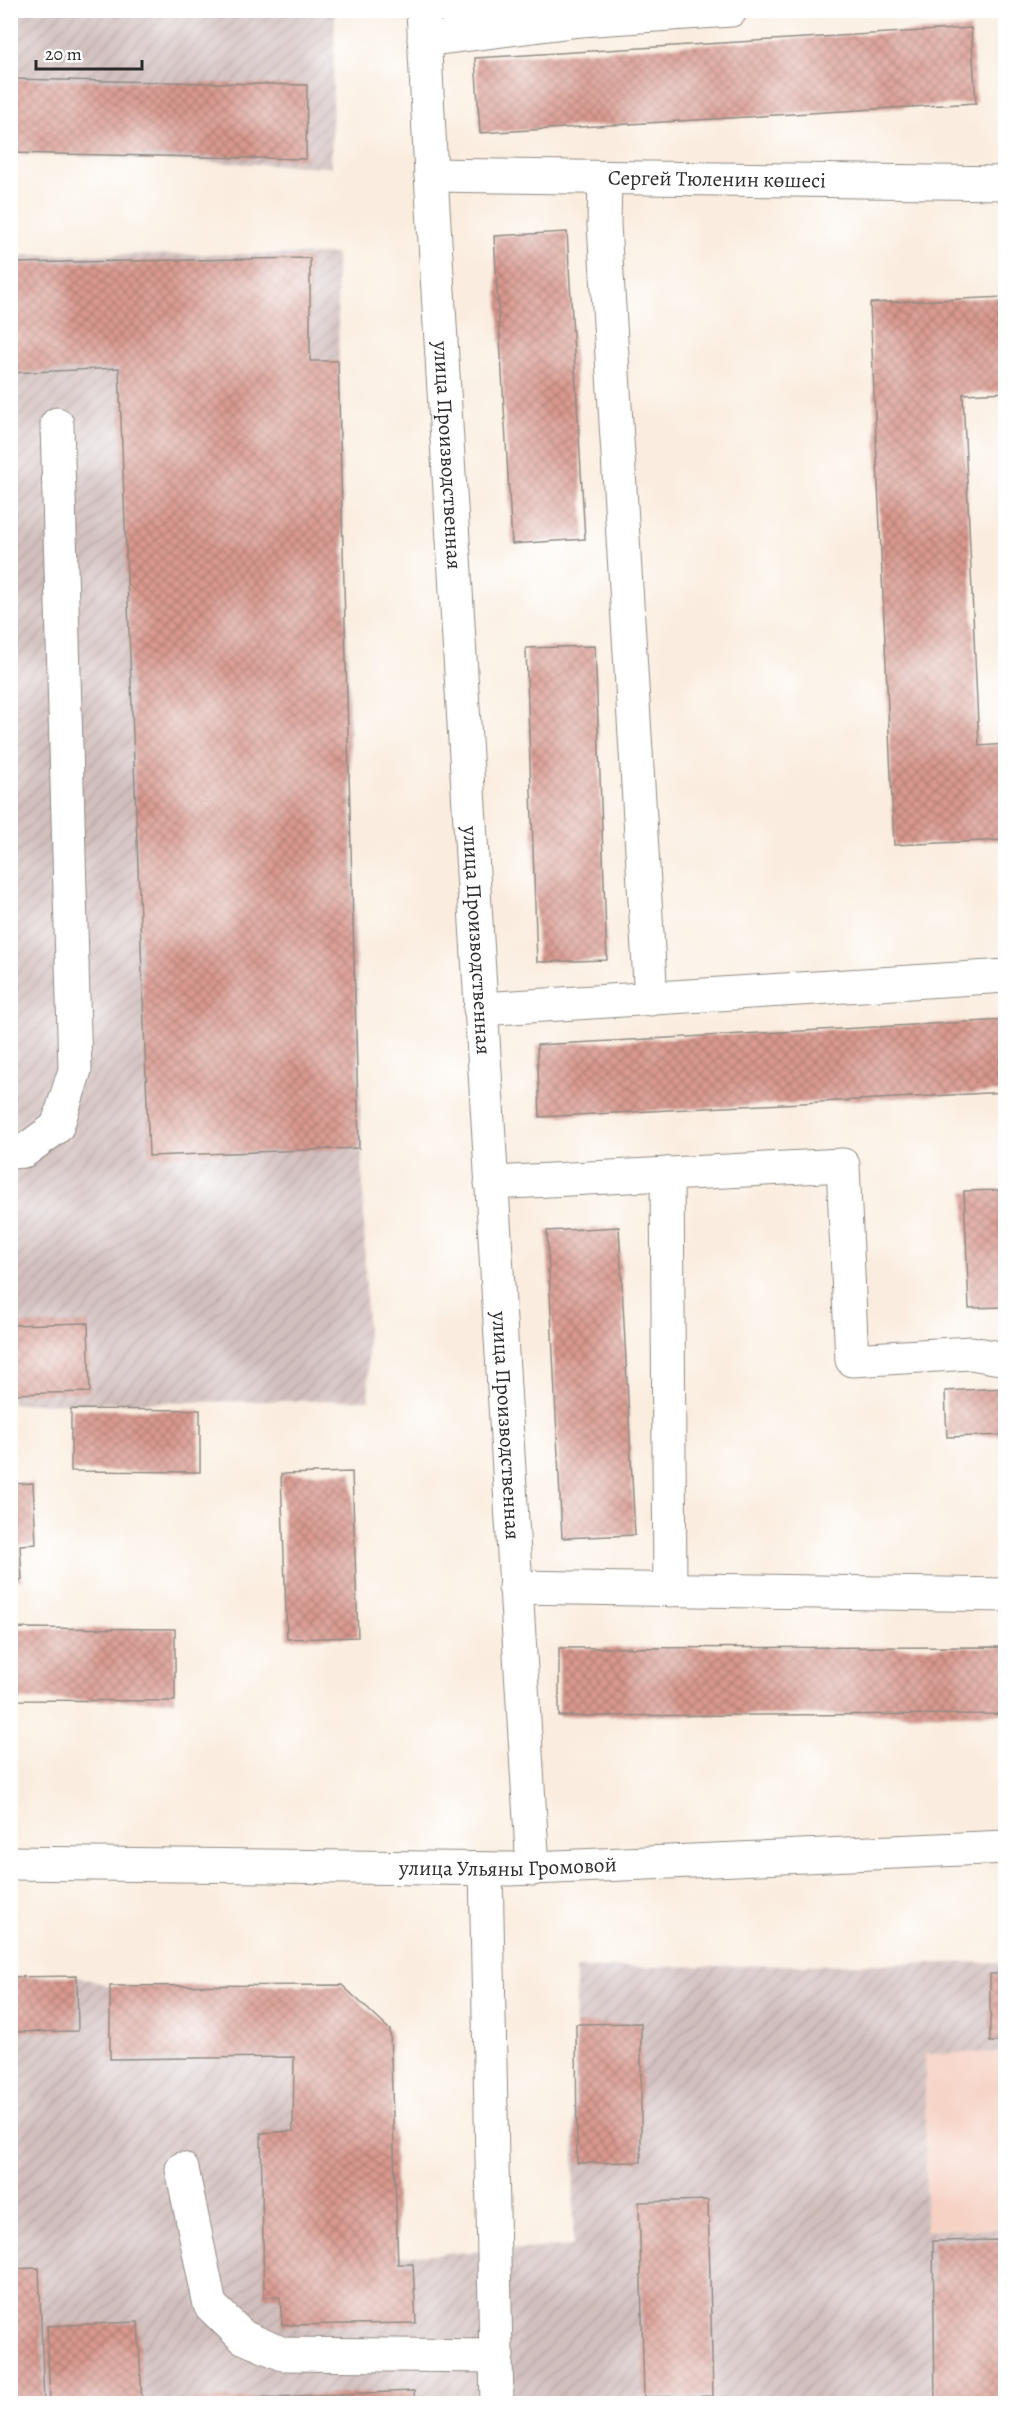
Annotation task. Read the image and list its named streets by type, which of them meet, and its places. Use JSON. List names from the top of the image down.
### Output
{
  "streets": {
    "street": ["Сергей Тюленин көшесі", "улица Производственная", "улица Ульяны Громовой"]
  },
  "crossings": [
    ["Сергей Тюленин көшесі", "улица Производственная"],
    ["улица Производственная", "улица Ульяны Громовой"]
  ],
  "scale_bar": "20 m"
}
